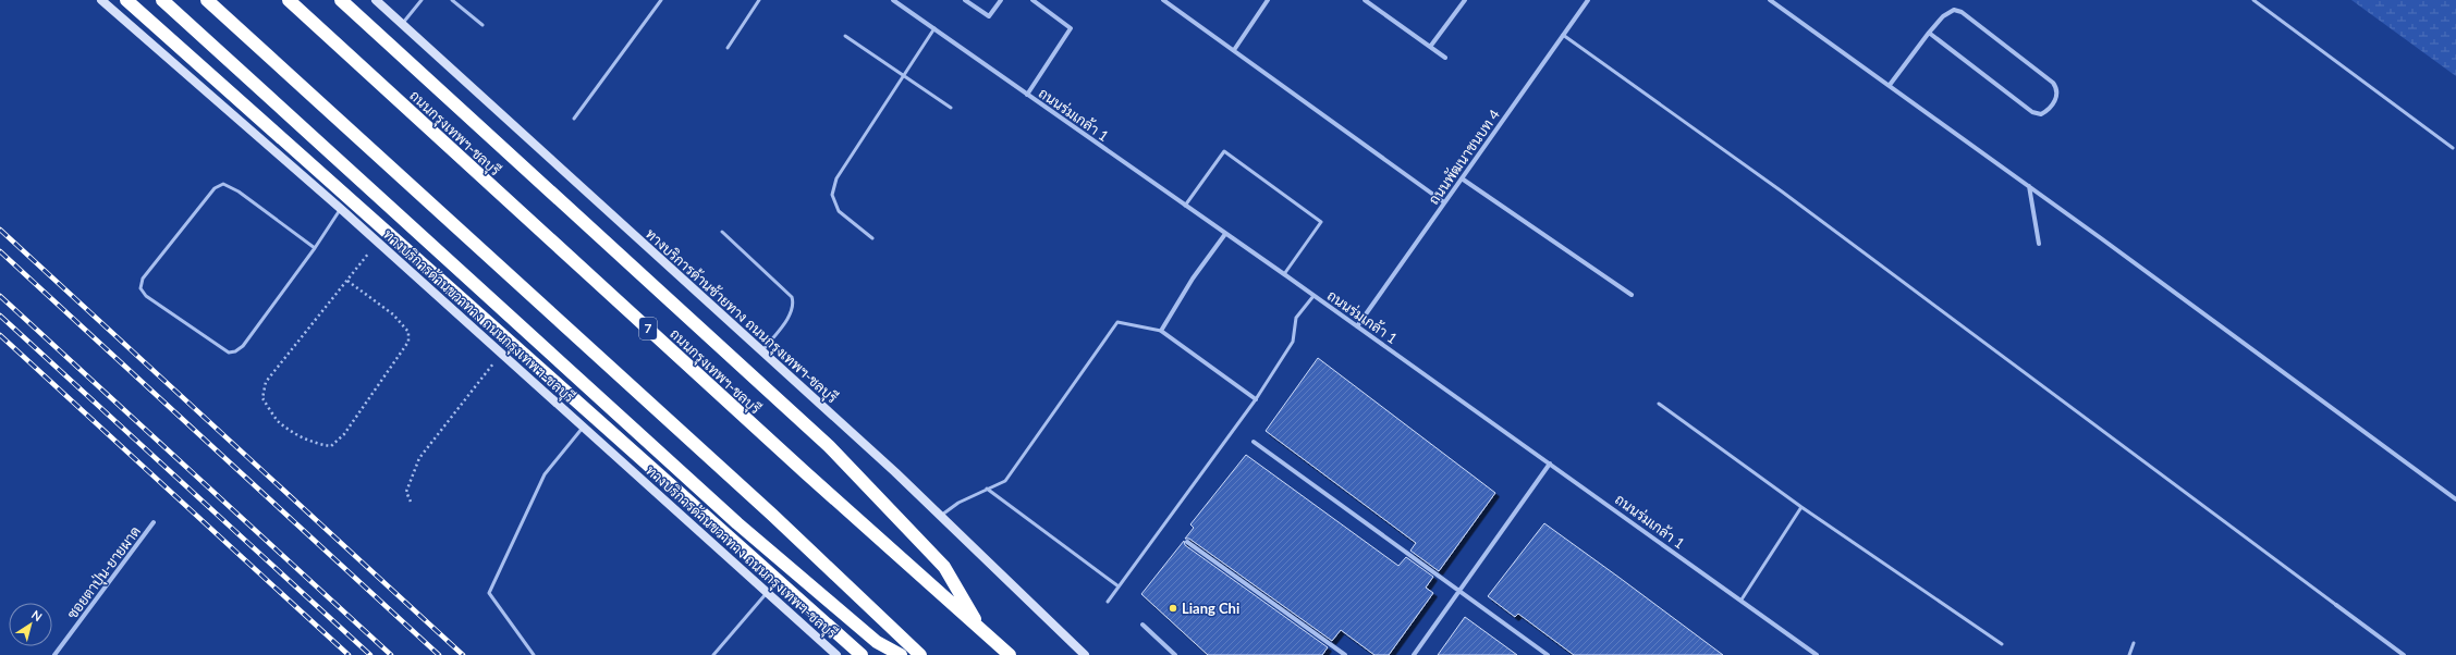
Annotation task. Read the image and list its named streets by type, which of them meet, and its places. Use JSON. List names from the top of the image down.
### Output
{
  "streets": {
    "highway": ["ถนนกรุงเทพฯ-ชลบุรี", "7"],
    "main road": ["ทางบริการด้านขวาทาง ถนนกรุงเทพฯ-ชลบุรี", "ทางบริการด้านซ้ายทาง ถนนกรุงเทพฯ-ชลบุรี"],
    "street": ["ถนนร่มเกล้า 1", "ถนนพัฒนาชนบท 4", "ซอยตาปุ่น-ยายผาด"]
  },
  "crossings": [
    ["ถนนร่มเกล้า 1", "ถนนพัฒนาชนบท 4"]
  ],
  "places": ["Liang Chi"],
  "north": "top right"
}
